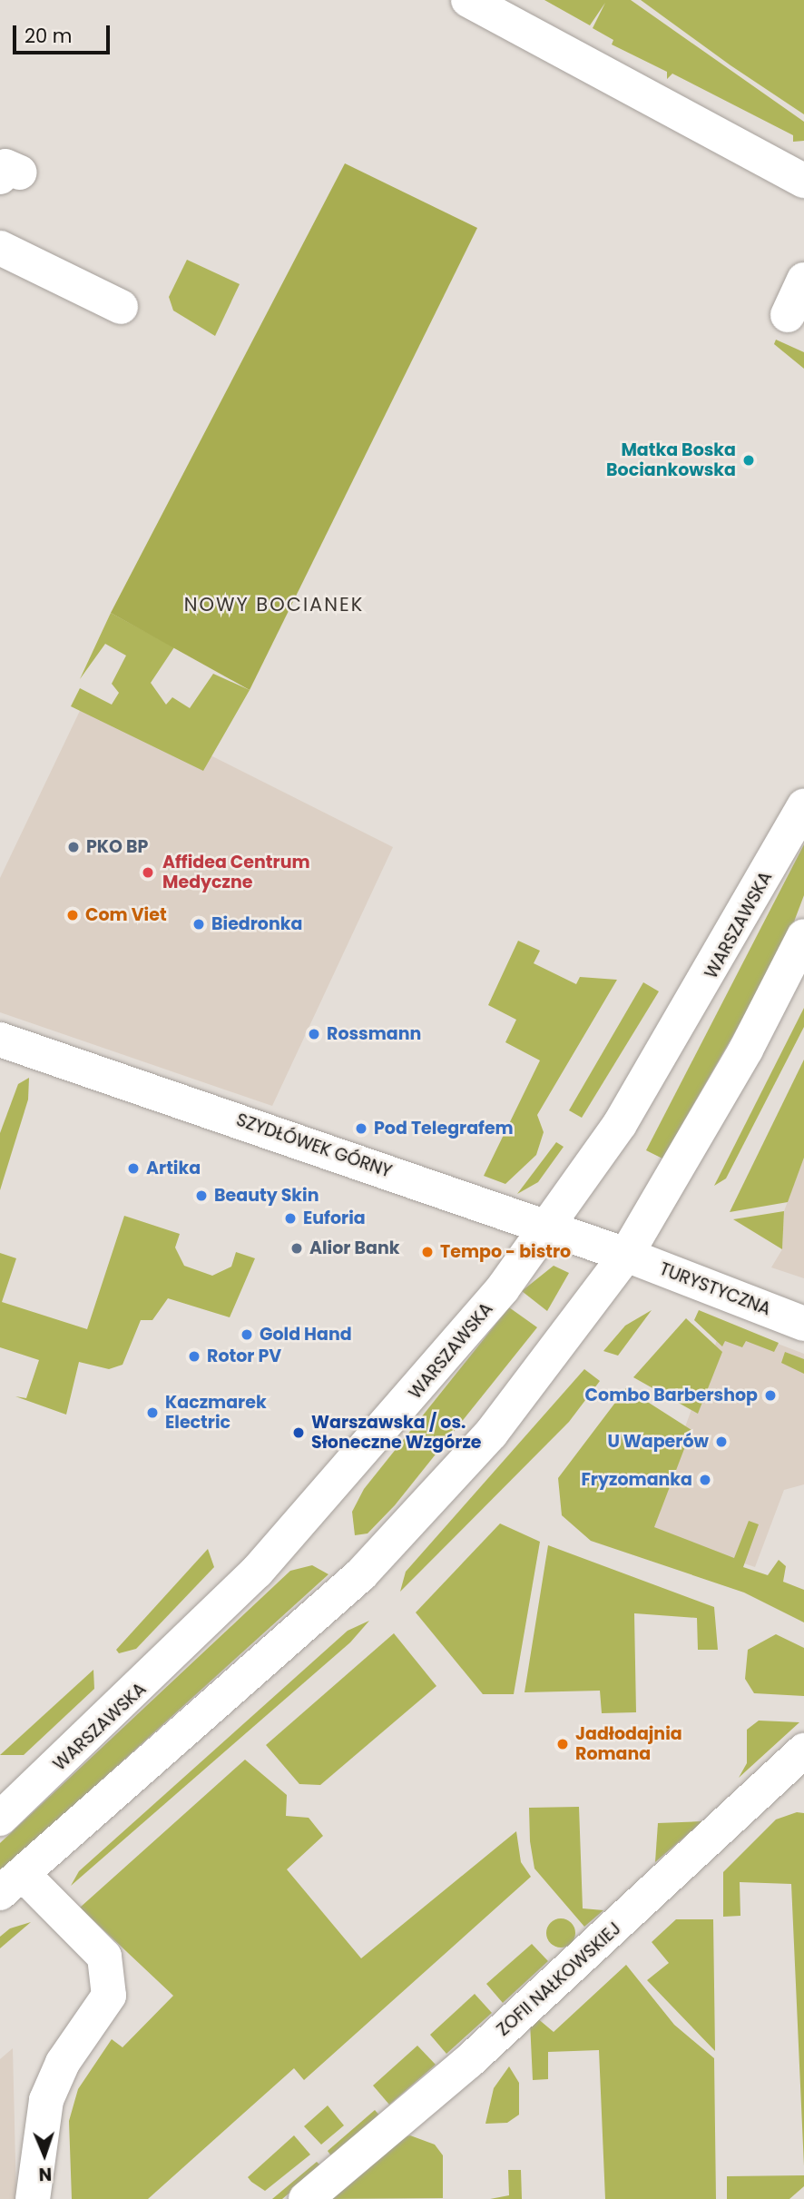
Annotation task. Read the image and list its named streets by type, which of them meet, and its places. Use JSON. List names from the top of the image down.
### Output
{
  "streets": {
    "main road": [
      "WARSZAWSKA",
      "SZYDŁÓWEK GÓRNY",
      "TURYSTYCZNA",
      "ZOFII NAŁKOWSKIEJ"
    ]
  },
  "crossings": [
    ["WARSZAWSKA", "SZYDŁÓWEK GÓRNY"],
    ["SZYDŁÓWEK GÓRNY", "TURYSTYCZNA"]
  ],
  "districts": ["NOWY BOCIANEK"],
  "places": [
    "Matka Boska Bociankowska",
    "PKO BP",
    "Affidea Centrum Medyczne",
    "Com Viet",
    "Biedronka",
    "Rossmann",
    "Pod Telegrafem",
    "Artika",
    "Beauty Skin",
    "Euforia",
    "Alior Bank",
    "Tempo - bistro",
    "Gold Hand",
    "Rotor PV",
    "Combo Barbershop",
    "Kaczmarek Electric",
    "Warszawska / os. Słoneczne Wzgórze",
    "U Waperów",
    "Fryzomanka",
    "Jadłodajnia Romana"
  ],
  "scale_bar": "20 m",
  "north": "bottom"
}
